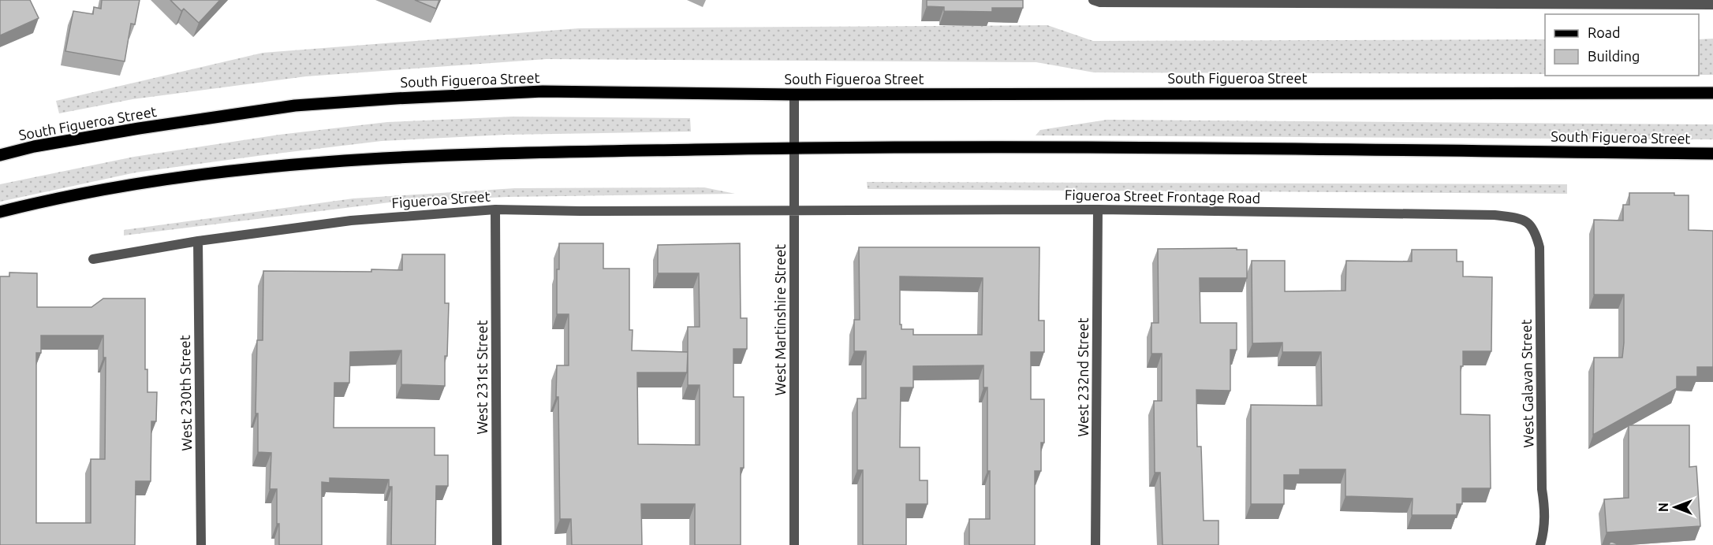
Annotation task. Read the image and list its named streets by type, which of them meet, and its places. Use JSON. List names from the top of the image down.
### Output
{
  "streets": {
    "main road": ["South Figueroa Street"],
    "street": [
      "Figueroa Street Frontage Road",
      "Figueroa Street",
      "West Martinshire Street",
      "West 231st Street",
      "West 232nd Street",
      "West Galavan Street",
      "West 230th Street"
    ]
  },
  "crossings": [
    ["South Figueroa Street", "West Martinshire Street"],
    ["Figueroa Street Frontage Road", "Figueroa Street"],
    ["Figueroa Street Frontage Road", "West Martinshire Street"],
    ["Figueroa Street Frontage Road", "West 232nd Street"],
    ["Figueroa Street Frontage Road", "West Galavan Street"],
    ["Figueroa Street", "West Martinshire Street"],
    ["Figueroa Street", "West 231st Street"],
    ["Figueroa Street", "West 230th Street"]
  ],
  "legend": ["Road", "Building"],
  "north": "left"
}
